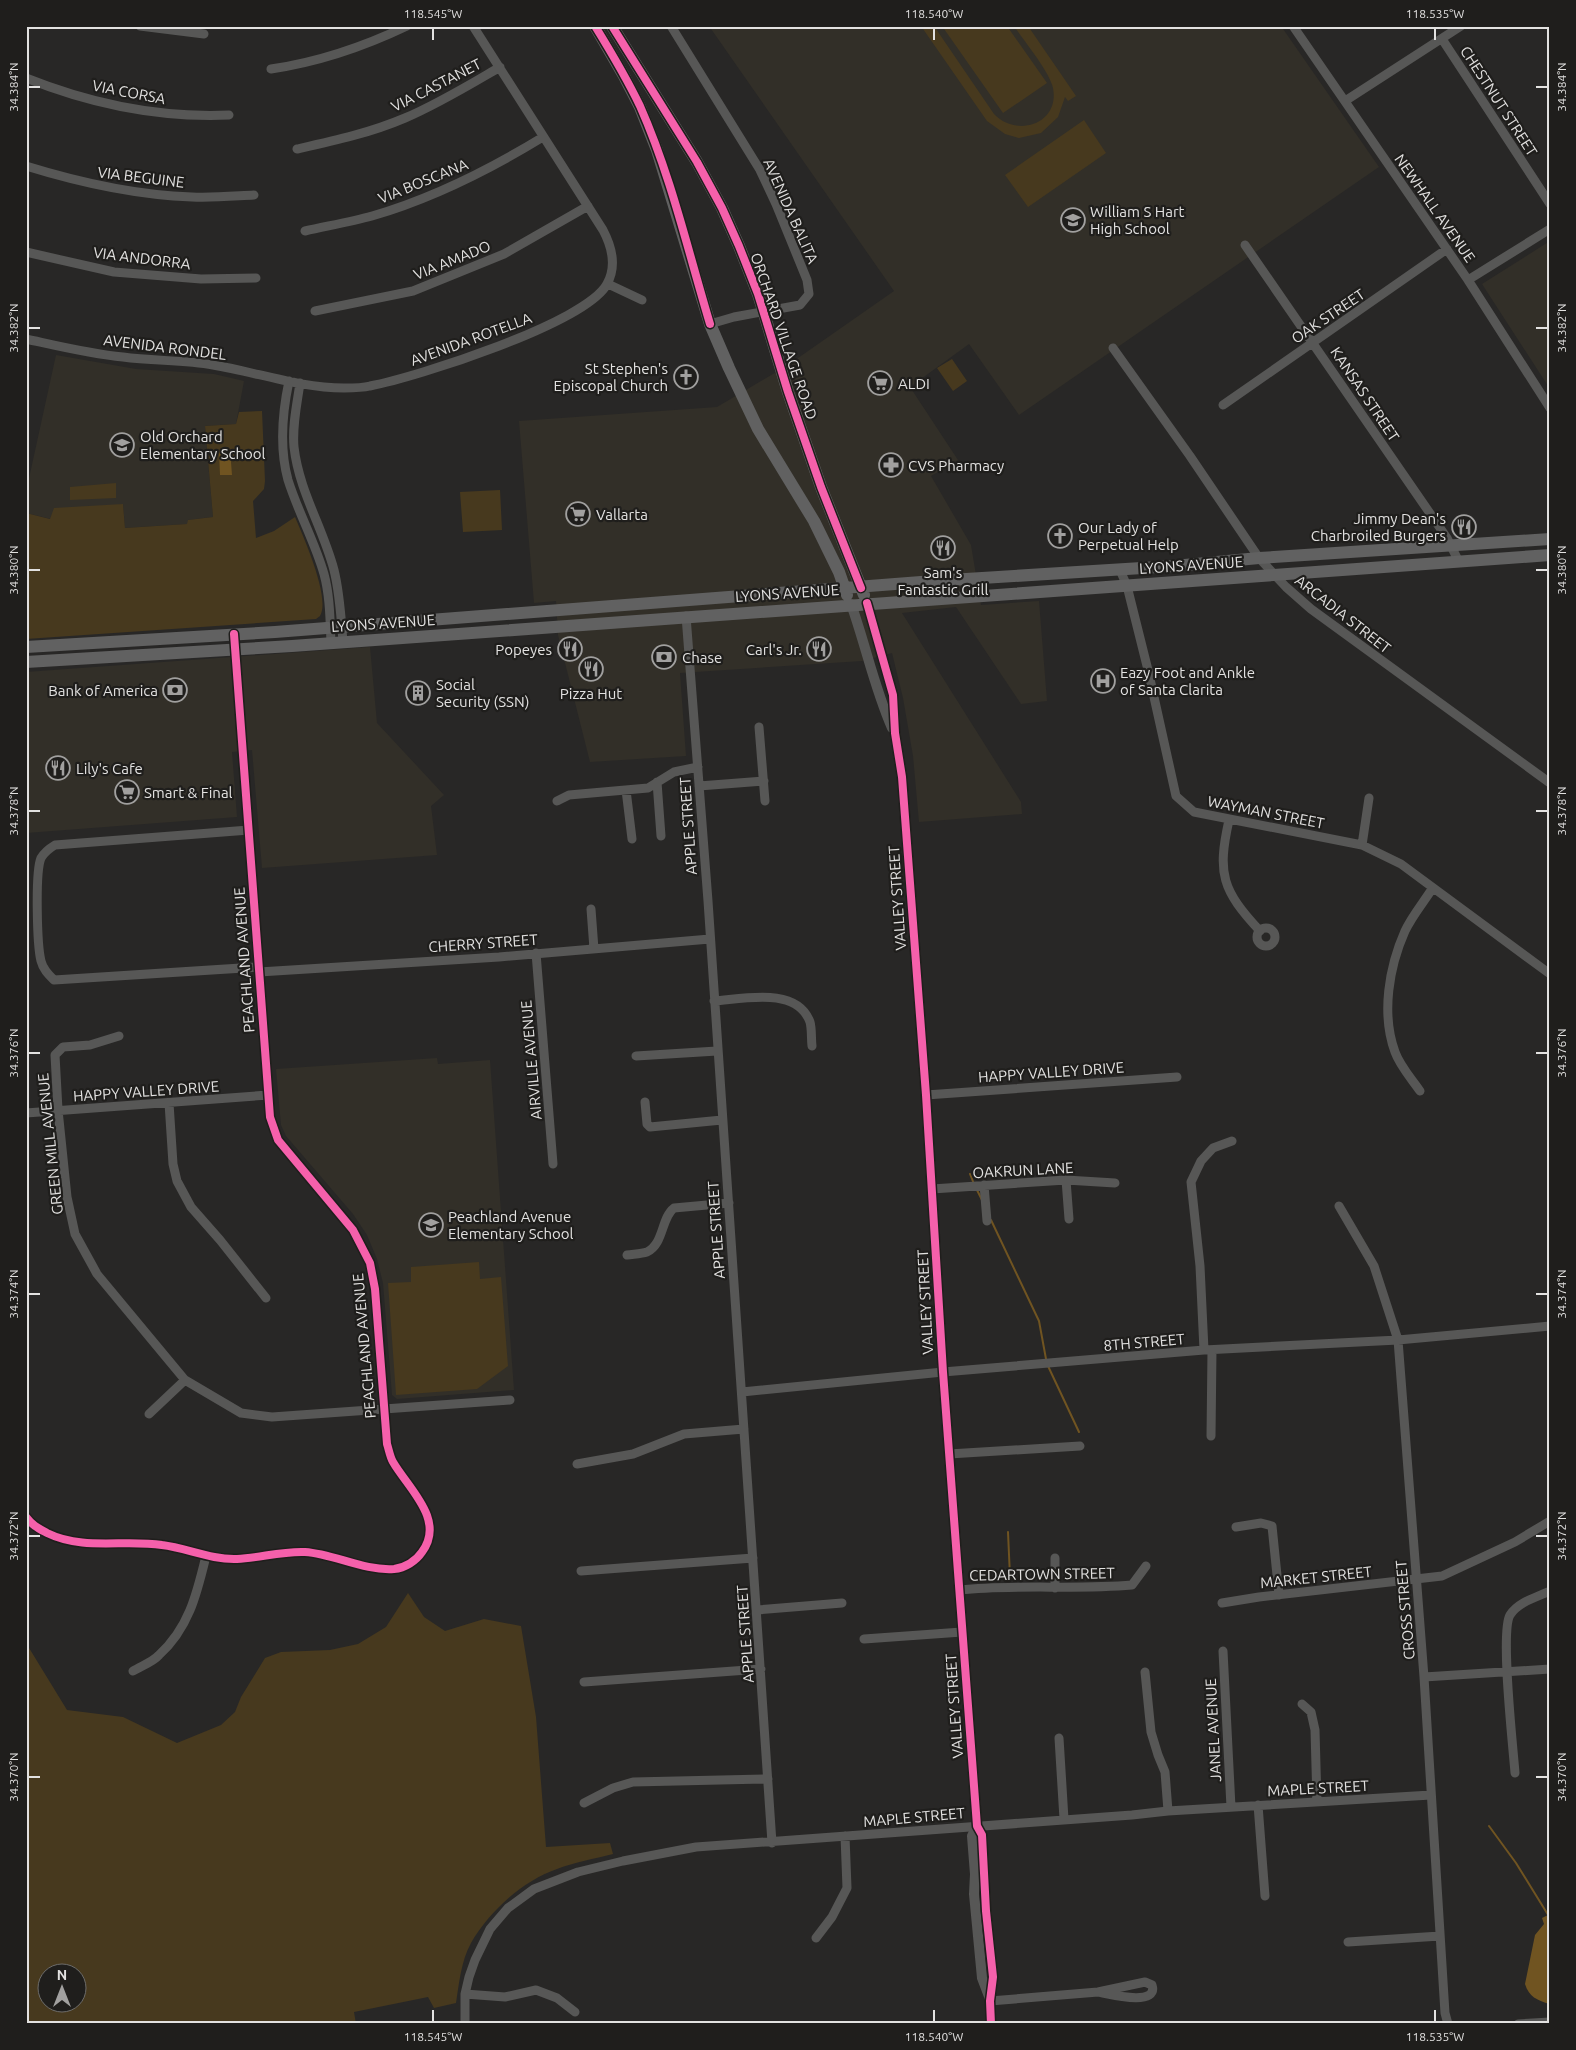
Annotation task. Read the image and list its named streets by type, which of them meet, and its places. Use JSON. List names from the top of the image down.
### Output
{
  "streets": {
    "main road": ["ORCHARD VILLAGE ROAD", "LYONS AVENUE"],
    "street": [
      "VIA CASTANET",
      "VIA CORSA",
      "CHESTNUT STREET",
      "VIA BEGUINE",
      "VIA BOSCANA",
      "NEWHALL AVENUE",
      "AVENIDA BALITA",
      "VIA ANDORRA",
      "VIA AMADO",
      "OAK STREET",
      "AVENIDA ROTELLA",
      "AVENIDA RONDEL",
      "KANSAS STREET",
      "ARCADIA STREET",
      "WAYMAN STREET",
      "APPLE STREET",
      "VALLEY STREET",
      "CHERRY STREET",
      "PEACHLAND AVENUE",
      "AIRVILLE AVENUE",
      "HAPPY VALLEY DRIVE",
      "GREEN MILL AVENUE",
      "OAKRUN LANE",
      "8TH STREET",
      "CEDARTOWN STREET",
      "MARKET STREET",
      "CROSS STREET",
      "JANEL AVENUE",
      "MAPLE STREET"
    ]
  },
  "crossings": [
    ["NEWHALL AVENUE", "OAK STREET"],
    ["AVENIDA BALITA", "ORCHARD VILLAGE ROAD"],
    ["OAK STREET", "KANSAS STREET"],
    ["ORCHARD VILLAGE ROAD", "LYONS AVENUE"],
    ["ORCHARD VILLAGE ROAD", "VALLEY STREET"],
    ["AVENIDA ROTELLA", "AVENIDA RONDEL"],
    ["KANSAS STREET", "LYONS AVENUE"],
    ["LYONS AVENUE", "ARCADIA STREET"],
    ["LYONS AVENUE", "WAYMAN STREET"],
    ["LYONS AVENUE", "APPLE STREET"],
    ["LYONS AVENUE", "VALLEY STREET"],
    ["LYONS AVENUE", "PEACHLAND AVENUE"],
    ["APPLE STREET", "CHERRY STREET"],
    ["APPLE STREET", "8TH STREET"],
    ["APPLE STREET", "MAPLE STREET"],
    ["VALLEY STREET", "HAPPY VALLEY DRIVE"],
    ["VALLEY STREET", "OAKRUN LANE"],
    ["VALLEY STREET", "8TH STREET"],
    ["VALLEY STREET", "CEDARTOWN STREET"],
    ["VALLEY STREET", "MAPLE STREET"],
    ["CHERRY STREET", "PEACHLAND AVENUE"],
    ["CHERRY STREET", "AIRVILLE AVENUE"],
    ["PEACHLAND AVENUE", "HAPPY VALLEY DRIVE"],
    ["PEACHLAND AVENUE", "GREEN MILL AVENUE"],
    ["HAPPY VALLEY DRIVE", "GREEN MILL AVENUE"],
    ["8TH STREET", "CROSS STREET"],
    ["MARKET STREET", "CROSS STREET"],
    ["CROSS STREET", "MAPLE STREET"],
    ["JANEL AVENUE", "MAPLE STREET"]
  ],
  "places": {
    "school or university": ["William S Hart High School", "Old Orchard Elementary School", "Peachland Avenue Elementary School"],
    "church": ["St Stephen's Episcopal Church", "Our Lady of Perpetual Help"],
    "supermarket": ["ALDI", "Vallarta", "Smart & Final"],
    "pharmacy": ["CVS Pharmacy"],
    "restaurant": [
      "Jimmy Dean's Charbroiled Burgers",
      "Sam's Fantastic Grill",
      "Popeyes",
      "Carl's Jr.",
      "Pizza Hut",
      "Lily's Cafe"
    ],
    "bank": ["Chase", "Bank of America"],
    "hospital": ["Eazy Foot and Ankle of Santa Clarita"],
    "building": ["Social Security (SSN)"]
  },
  "north": "top",
  "coordinates": [
    "118.545°W",
    "118.540°W",
    "118.535°W",
    "34.384°N",
    "34.382°N",
    "34.380°N",
    "34.378°N",
    "34.376°N",
    "34.374°N",
    "34.372°N",
    "34.370°N"
  ]
}
